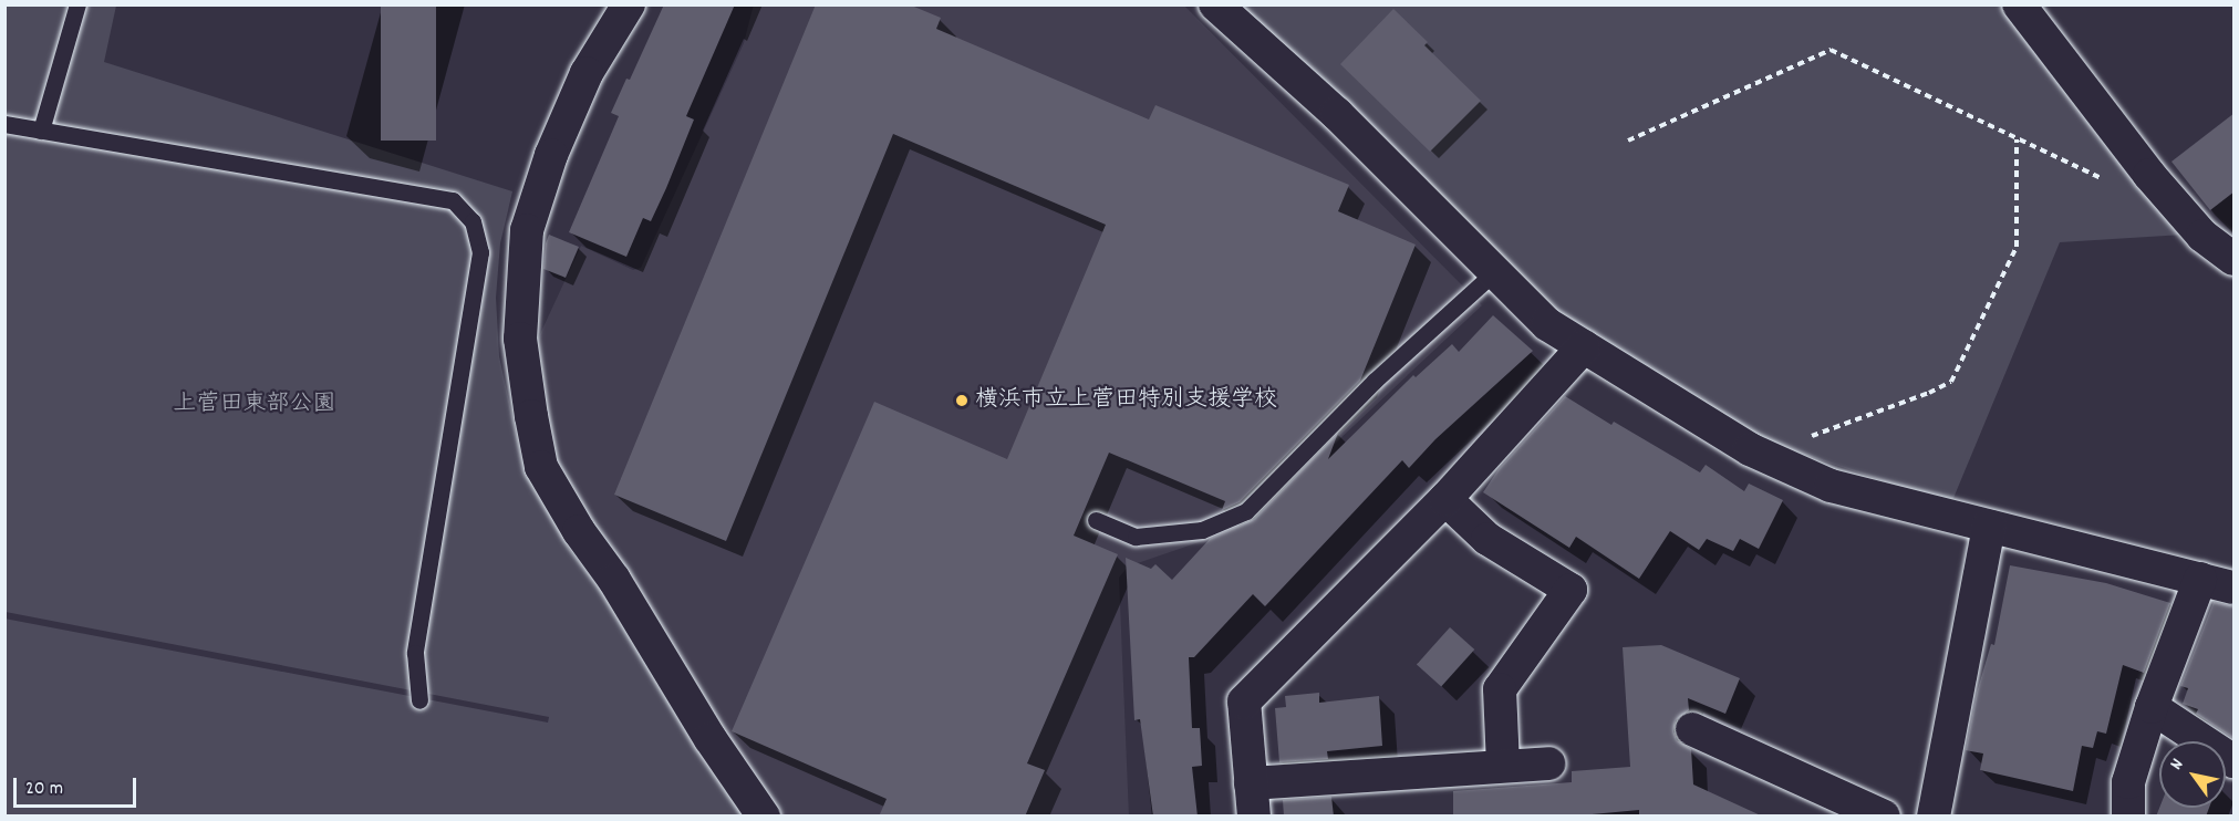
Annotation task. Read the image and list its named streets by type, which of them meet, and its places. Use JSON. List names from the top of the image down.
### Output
{
  "parks": ["上菅田東部公園"],
  "places": ["横浜市立上菅田特別支援学校"],
  "scale_bar": "20 m",
  "north": "top left"
}
